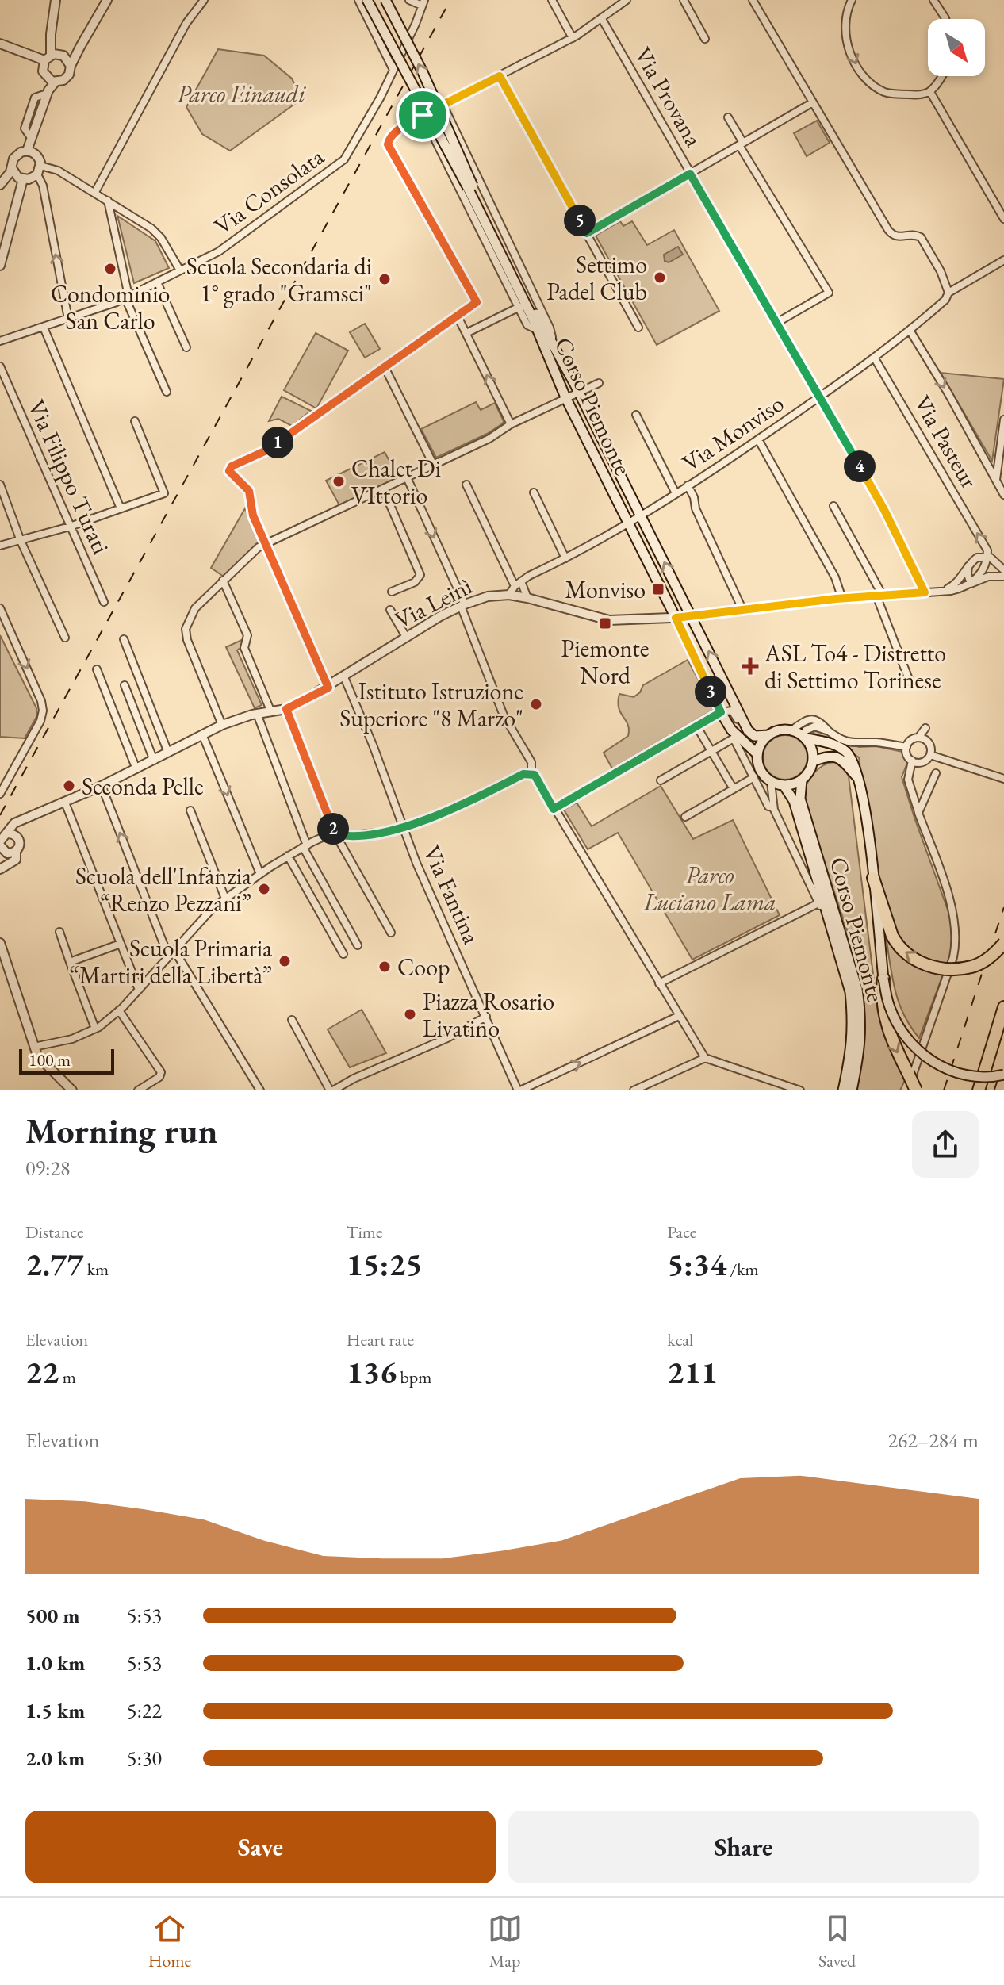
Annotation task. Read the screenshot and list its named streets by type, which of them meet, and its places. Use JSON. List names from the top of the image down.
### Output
{
  "streets": {
    "main road": ["Corso Piemonte"],
    "street": [
      "Via Provana",
      "Via Consolata",
      "Via Monviso",
      "Via Pasteur",
      "Via Filippo Turati",
      "Via Leinì",
      "Via Fantina"
    ]
  },
  "crossings": [
    ["Via Provana", "Via Monviso"],
    ["Via Provana", "Via Leinì"],
    ["Corso Piemonte", "Via Monviso"],
    ["Corso Piemonte", "Via Leinì"],
    ["Via Monviso", "Via Pasteur"],
    ["Via Leinì", "Via Fantina"]
  ],
  "parks": ["Parco Einaudi", "Parco Luciano Lama"],
  "places": {
    "other": [
      "Condominio San Carlo",
      "Settimo Padel Club",
      "Scuola Secondaria di 1° grado \"Gramsci\"",
      "Chalet Di VIttorio",
      "Istituto Istruzione Superiore \"8 Marzo\"",
      "Seconda Pelle",
      "Scuola dell'Infanzia “Renzo Pezzani”",
      "Scuola Primaria “Martiri della Libertà”",
      "Coop",
      "Piazza Rosario Livatino"
    ],
    "transit": ["Monviso", "Piemonte Nord"],
    "health": ["ASL To4 - Distretto di Settimo Torinese"]
  },
  "scale_bar": "100 m",
  "north": "bottom right",
  "page": {
    "pins": [
      "5",
      "1",
      "4",
      "3",
      "2"
    ],
    "scale": "100 m",
    "heading": ["Morning run", "09:28"],
    "stats": [
      ["Distance", "2.77 km"],
      ["Time", "15:25"],
      ["Pace", "5:34 /km"],
      ["Elevation", "22 m"],
      ["Heart rate", "136 bpm"],
      ["kcal", "211"]
    ],
    "chart": ["Elevation", "262–284 m"],
    "list": [
      {
        "name": "500 m",
        "note": "5:53"
      },
      {
        "name": "1.0 km",
        "note": "5:53"
      },
      {
        "name": "1.5 km",
        "note": "5:22"
      },
      {
        "name": "2.0 km",
        "note": "5:30"
      }
    ],
    "buttons": ["Save", "Share"],
    "tabs": ["Home", "Map", "Saved"]
  }
}
